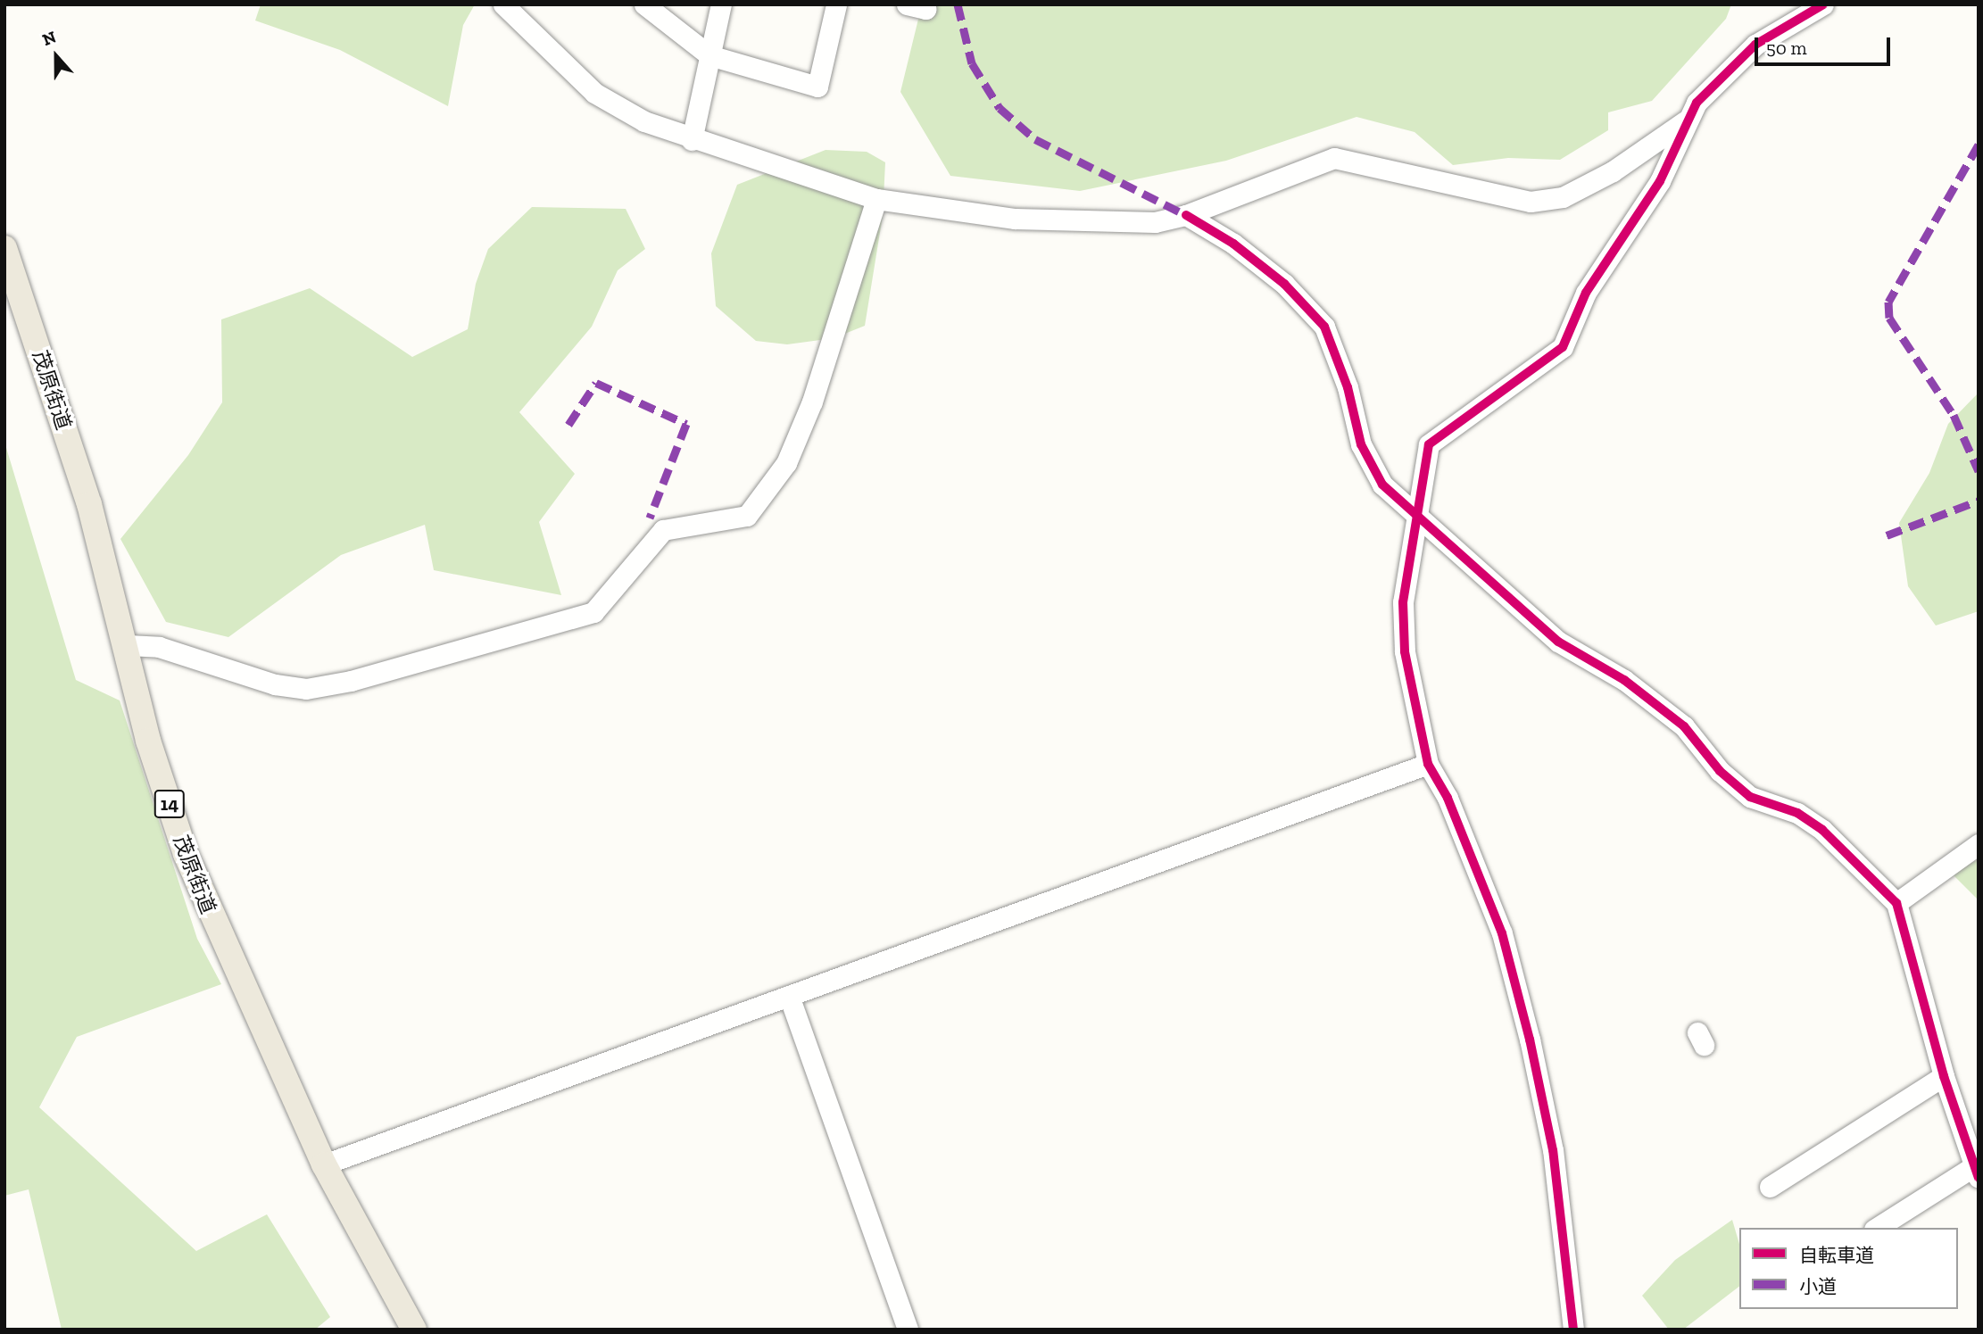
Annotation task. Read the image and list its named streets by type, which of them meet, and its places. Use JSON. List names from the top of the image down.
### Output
{
  "streets": {
    "main road": ["茂原街道", "14"]
  },
  "legend": ["自転車道", "小道"],
  "scale_bar": "50 m",
  "north": "top"
}
